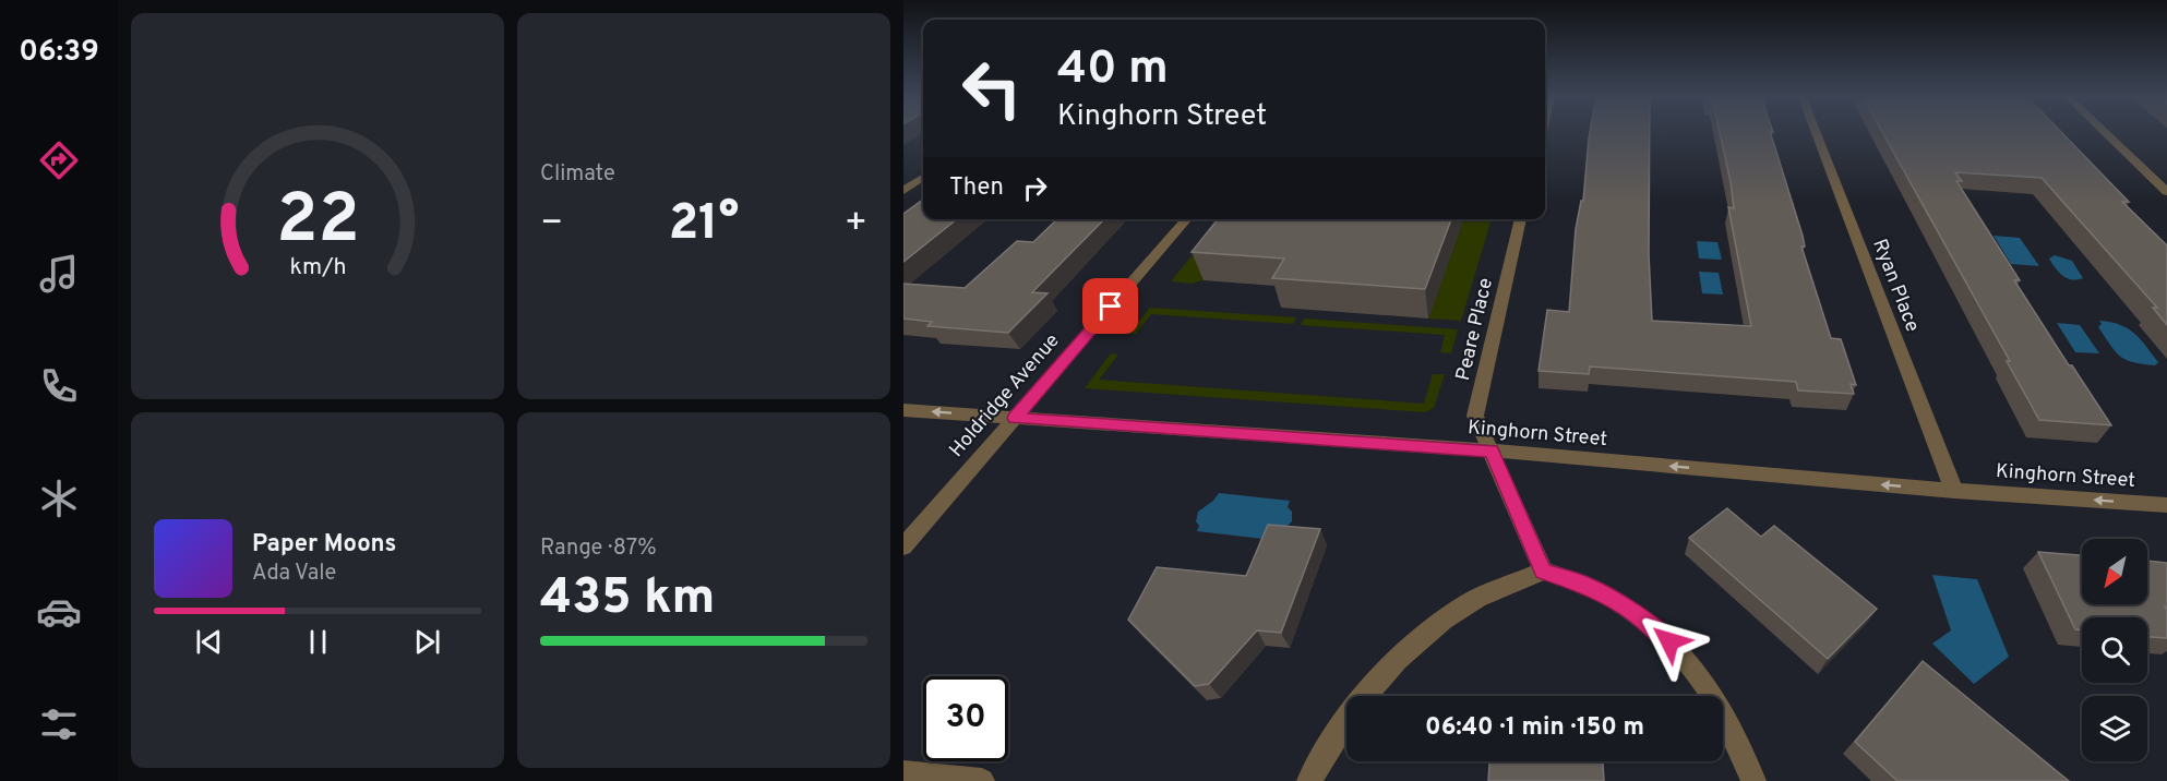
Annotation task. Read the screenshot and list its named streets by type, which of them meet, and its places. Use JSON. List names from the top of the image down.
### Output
{
  "streets": {
    "street": [
      "Ryan Place",
      "Peare Place",
      "Holdridge Avenue",
      "Kinghorn Street"
    ]
  },
  "crossings": [
    ["Ryan Place", "Kinghorn Street"],
    ["Peare Place", "Kinghorn Street"],
    ["Holdridge Avenue", "Kinghorn Street"]
  ],
  "one_way": ["Kinghorn Street"],
  "north": "bottom left",
  "page": {
    "tabs": "06:39",
    "tile": [
      "Climate",
      ["Range · 87%", "435 km"]
    ],
    "turn": ["40 m", "Kinghorn Street"],
    "then": "Then",
    "heat": ["−", "21°", "+"],
    "song": ["Paper Moons", "Ada Vale"],
    "limit": "30",
    "trip": "06:40 · 1 min · 150 m",
    "gauge": ["22", "km/h"]
  }
}
